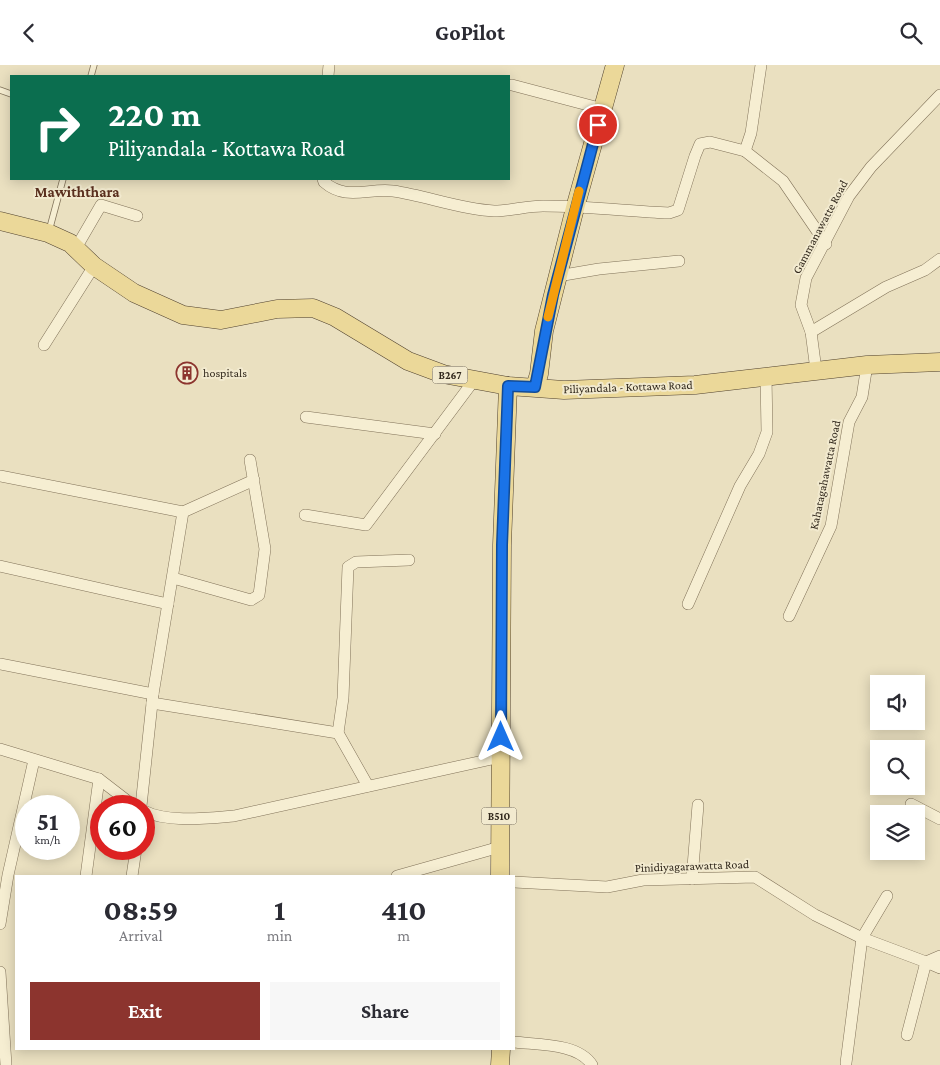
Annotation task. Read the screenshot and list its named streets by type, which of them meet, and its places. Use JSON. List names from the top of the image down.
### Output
{
  "streets": {
    "main road": ["B267", "Piliyandala - Kottawa Road", "B510"],
    "street": ["Gammanawatte Road", "Kahatagahawatta Road", "Pinidiyagarawatta Road"]
  },
  "crossings": [
    ["Gammanawatte Road", "Piliyandala - Kottawa Road"],
    ["Piliyandala - Kottawa Road", "Kahatagahawatta Road"],
    ["Piliyandala - Kottawa Road", "B510"]
  ],
  "districts": ["Mawiththara"],
  "places": {
    "building": ["hospitals"]
  },
  "page": {
    "header": "GoPilot",
    "turn": ["220 m", "Piliyandala - Kottawa Road"],
    "speed": "51 km/h",
    "limit": "60",
    "eta": [
      "08:59",
      "Arrival",
      "1",
      "min",
      "410",
      "m"
    ],
    "buttons": ["Exit", "Share"]
  }
}
